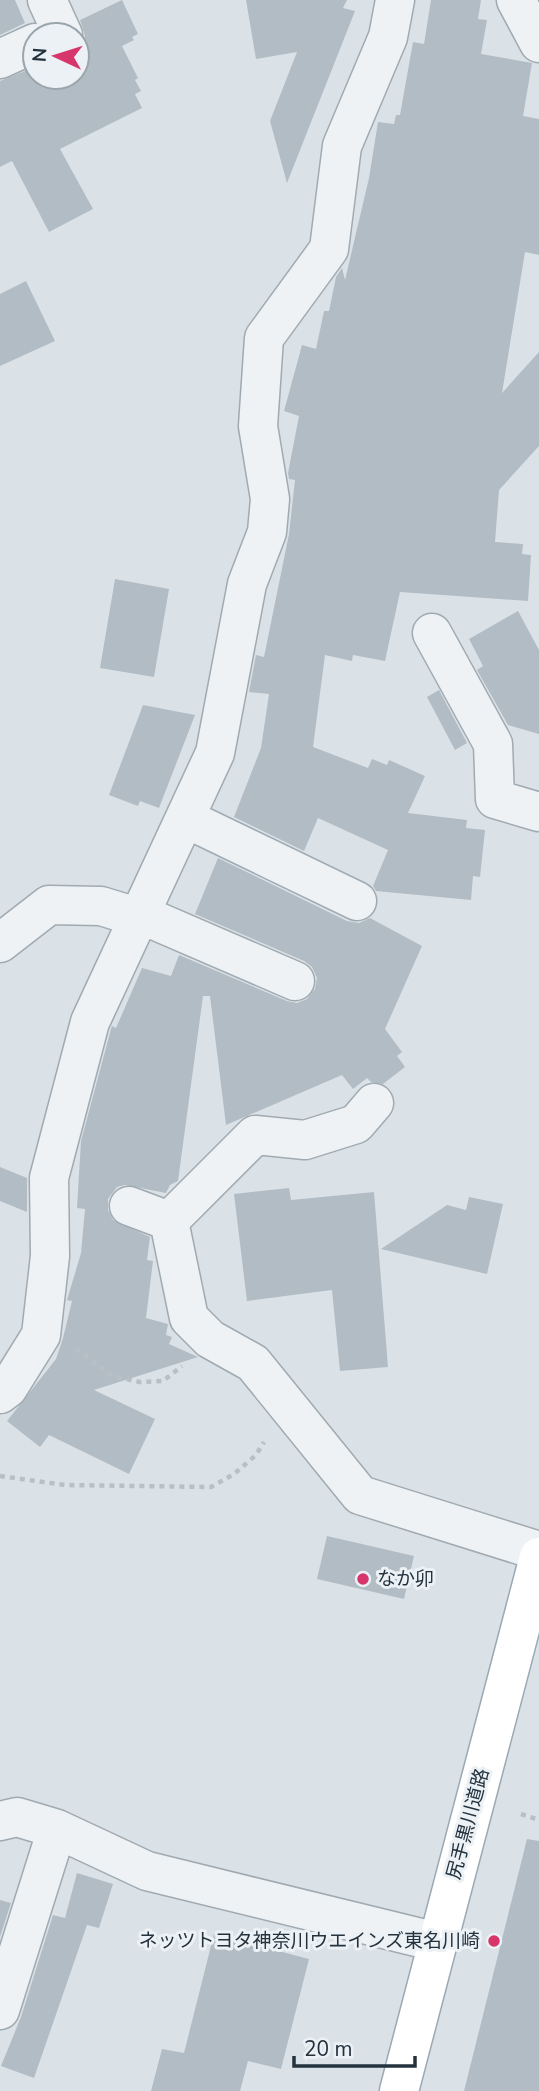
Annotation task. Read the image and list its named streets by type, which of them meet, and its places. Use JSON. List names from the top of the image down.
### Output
{
  "streets": {
    "main road": ["尻手黒川道路"]
  },
  "places": ["なか卯", "ネッツトヨタ神奈川ウエインズ東名川崎"],
  "scale_bar": "20 m",
  "north": "left"
}
